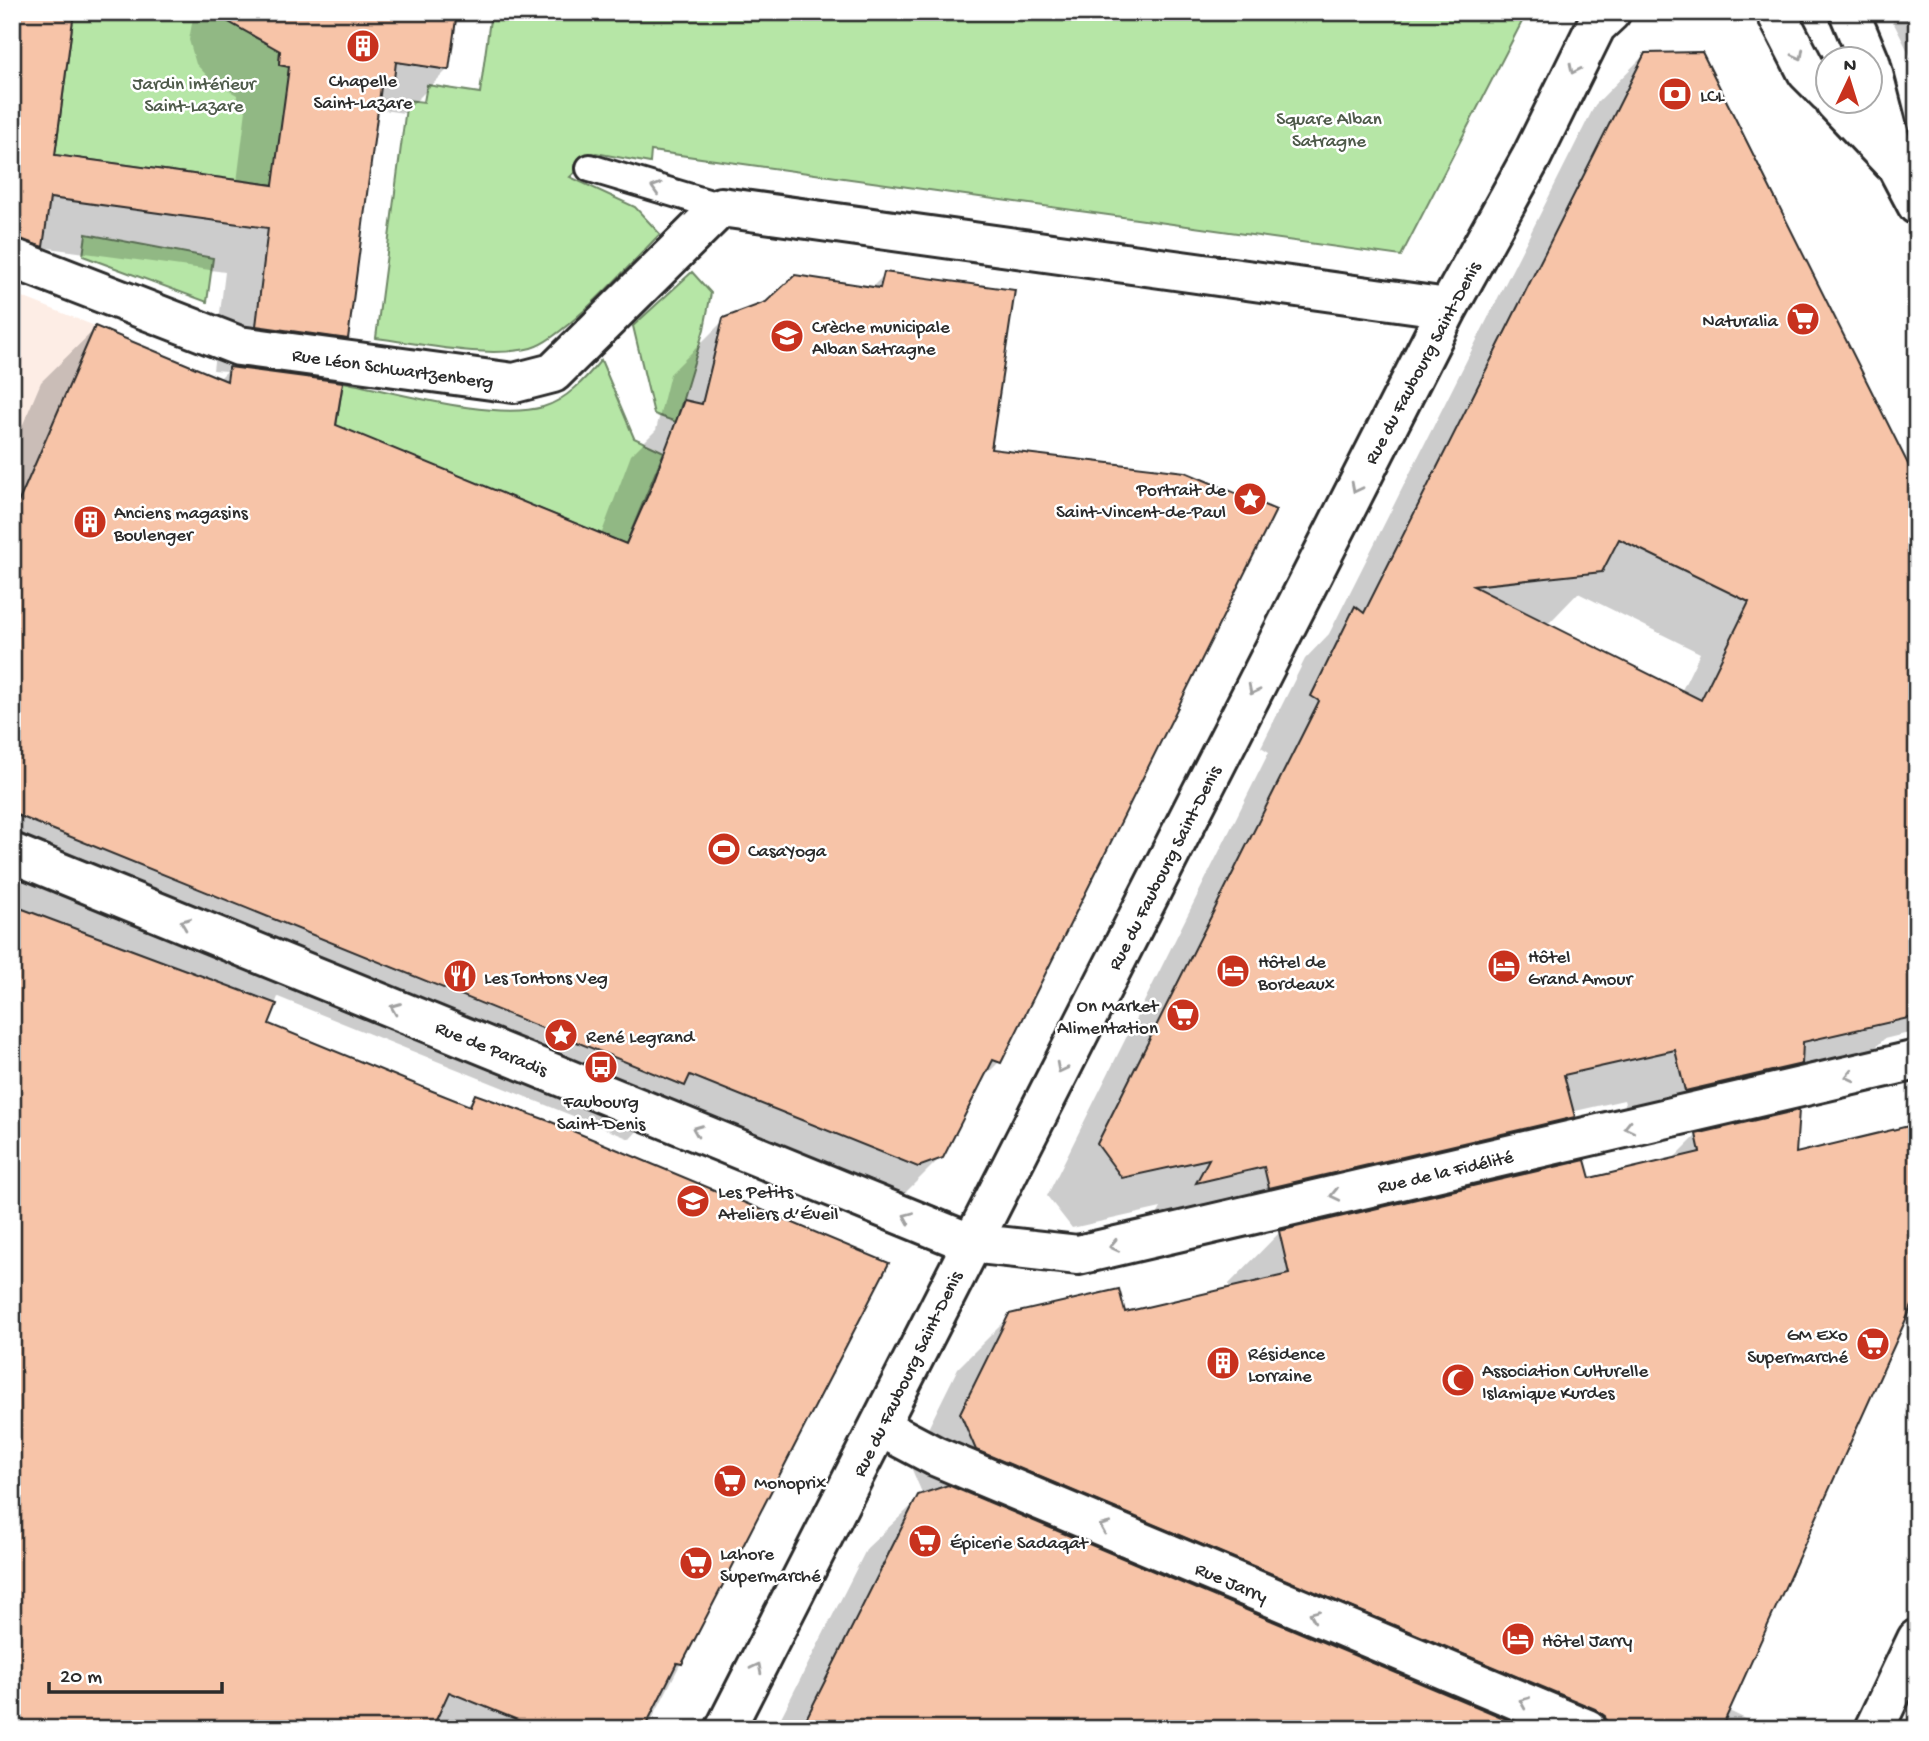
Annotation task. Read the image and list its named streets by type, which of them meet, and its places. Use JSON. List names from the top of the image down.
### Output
{
  "streets": {
    "street": [
      "Rue du Faubourg Saint-Denis",
      "Rue Léon Schwartzenberg",
      "Rue de Paradis",
      "Rue de la Fidélité",
      "Rue Jarry"
    ]
  },
  "crossings": [
    ["Rue du Faubourg Saint-Denis", "Rue de Paradis"],
    ["Rue du Faubourg Saint-Denis", "Rue de la Fidélité"],
    ["Rue du Faubourg Saint-Denis", "Rue Jarry"],
    ["Rue de Paradis", "Rue de la Fidélité"]
  ],
  "one_way": ["Rue de Paradis", "Rue de la Fidélité", "Rue Jarry"],
  "parks": ["Jardin intérieur Saint-Lazare", "Square Alban Satragne"],
  "places": {
    "building": ["Chapelle Saint-Lazare", "Anciens magasins Boulenger", "Résidence Lorraine"],
    "bank": ["LCL"],
    "supermarket": [
      "Naturalia",
      "On Market Alimentation",
      "GM Exo Supermarché",
      "Monoprix",
      "Épicerie Sadaqat",
      "Lahore Supermarché"
    ],
    "school or university": ["Crèche municipale Alban Satragne", "Les Petits Ateliers d’Éveil"],
    "place": ["Portrait de Saint-Vincent-de-Paul", "René Legrand"],
    "sports": ["CasaYoga"],
    "hotel": ["Hôtel Grand Amour", "Hôtel de Bordeaux", "Hôtel Jarry"],
    "restaurant": ["Les Tontons Veg"],
    "bus stop": ["Faubourg Saint-Denis"],
    "mosque": ["Association Culturelle Islamique Kurdes"]
  },
  "scale_bar": "20 m",
  "north": "top"
}
